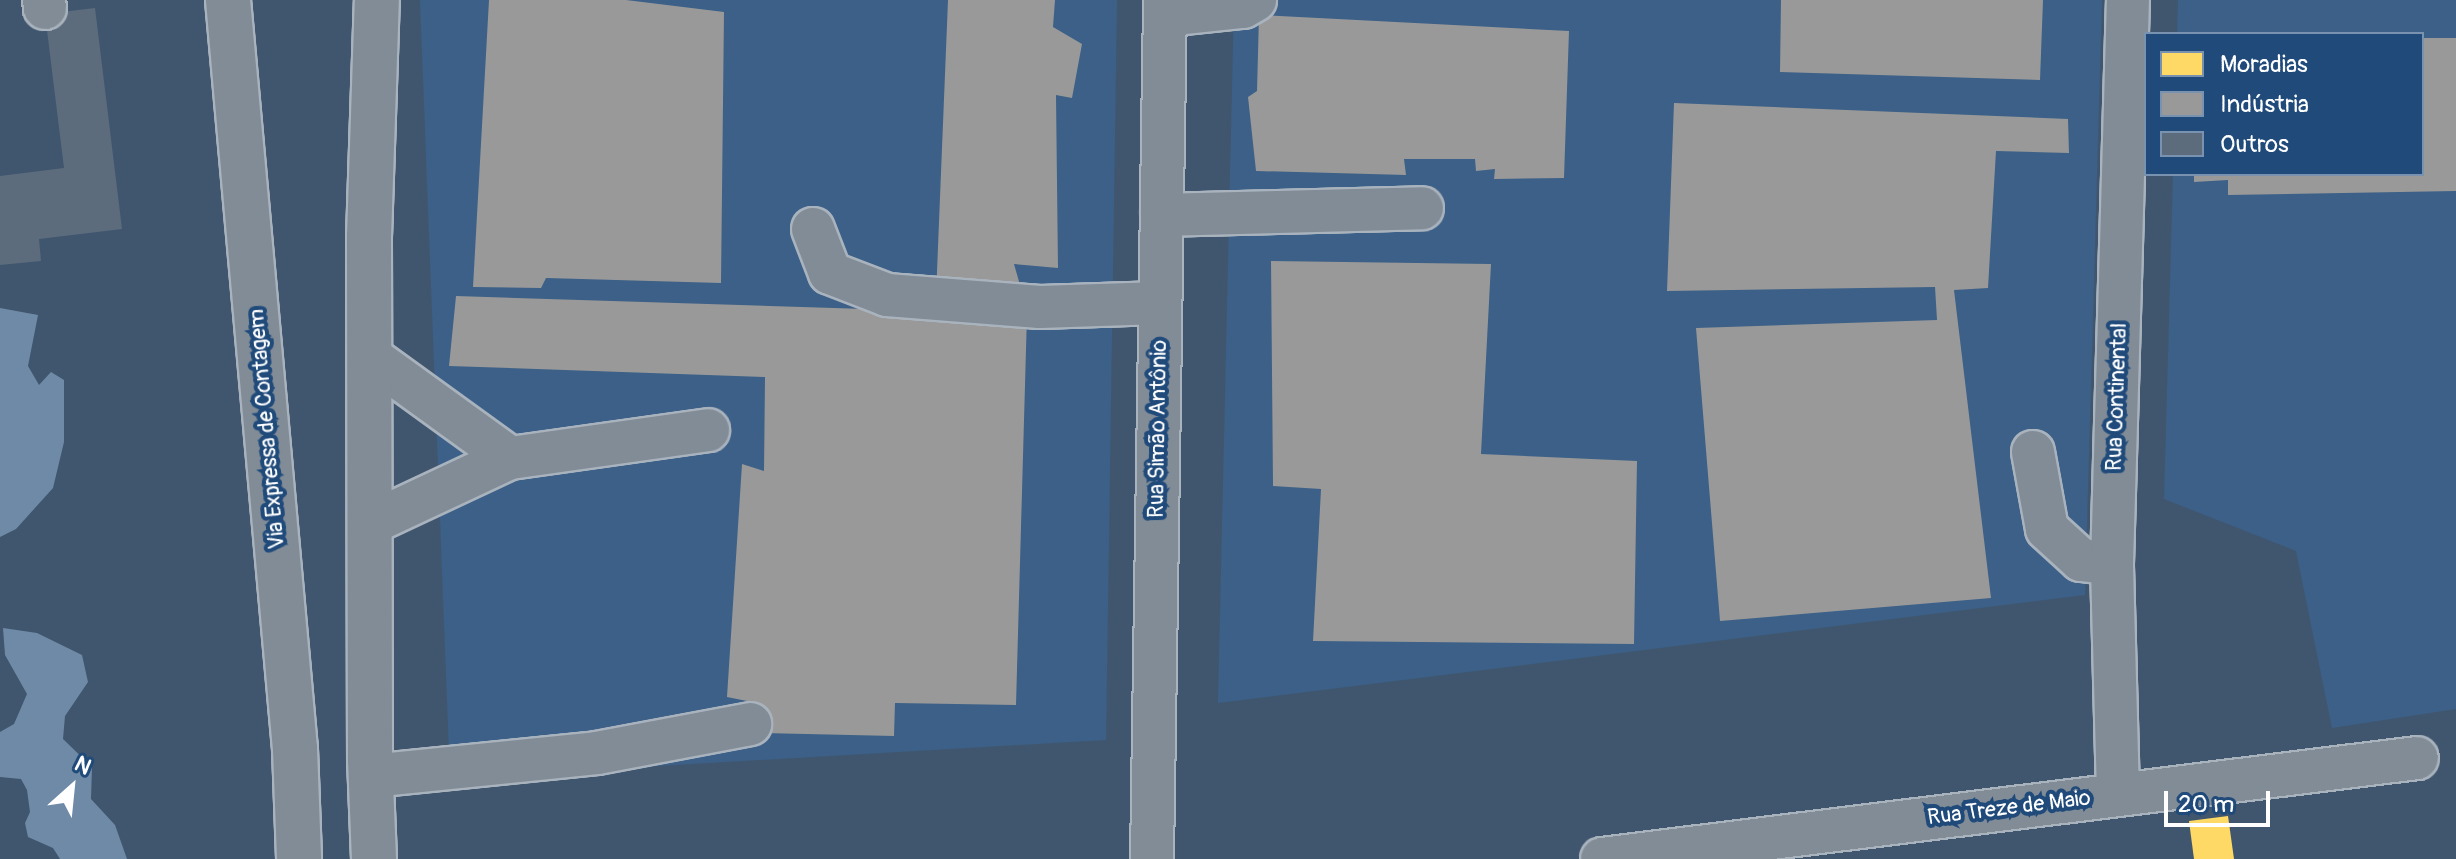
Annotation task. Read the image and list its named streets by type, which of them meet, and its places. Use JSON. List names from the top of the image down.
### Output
{
  "streets": {
    "highway": ["Via Expressa de Contagem"],
    "street": ["Rua Continental", "Rua Simão Antônio", "Rua Treze de Maio"]
  },
  "crossings": [
    ["Rua Continental", "Rua Treze de Maio"]
  ],
  "legend": ["Moradias", "Indústria", "Outros"],
  "scale_bar": "20 m",
  "north": "top right"
}
